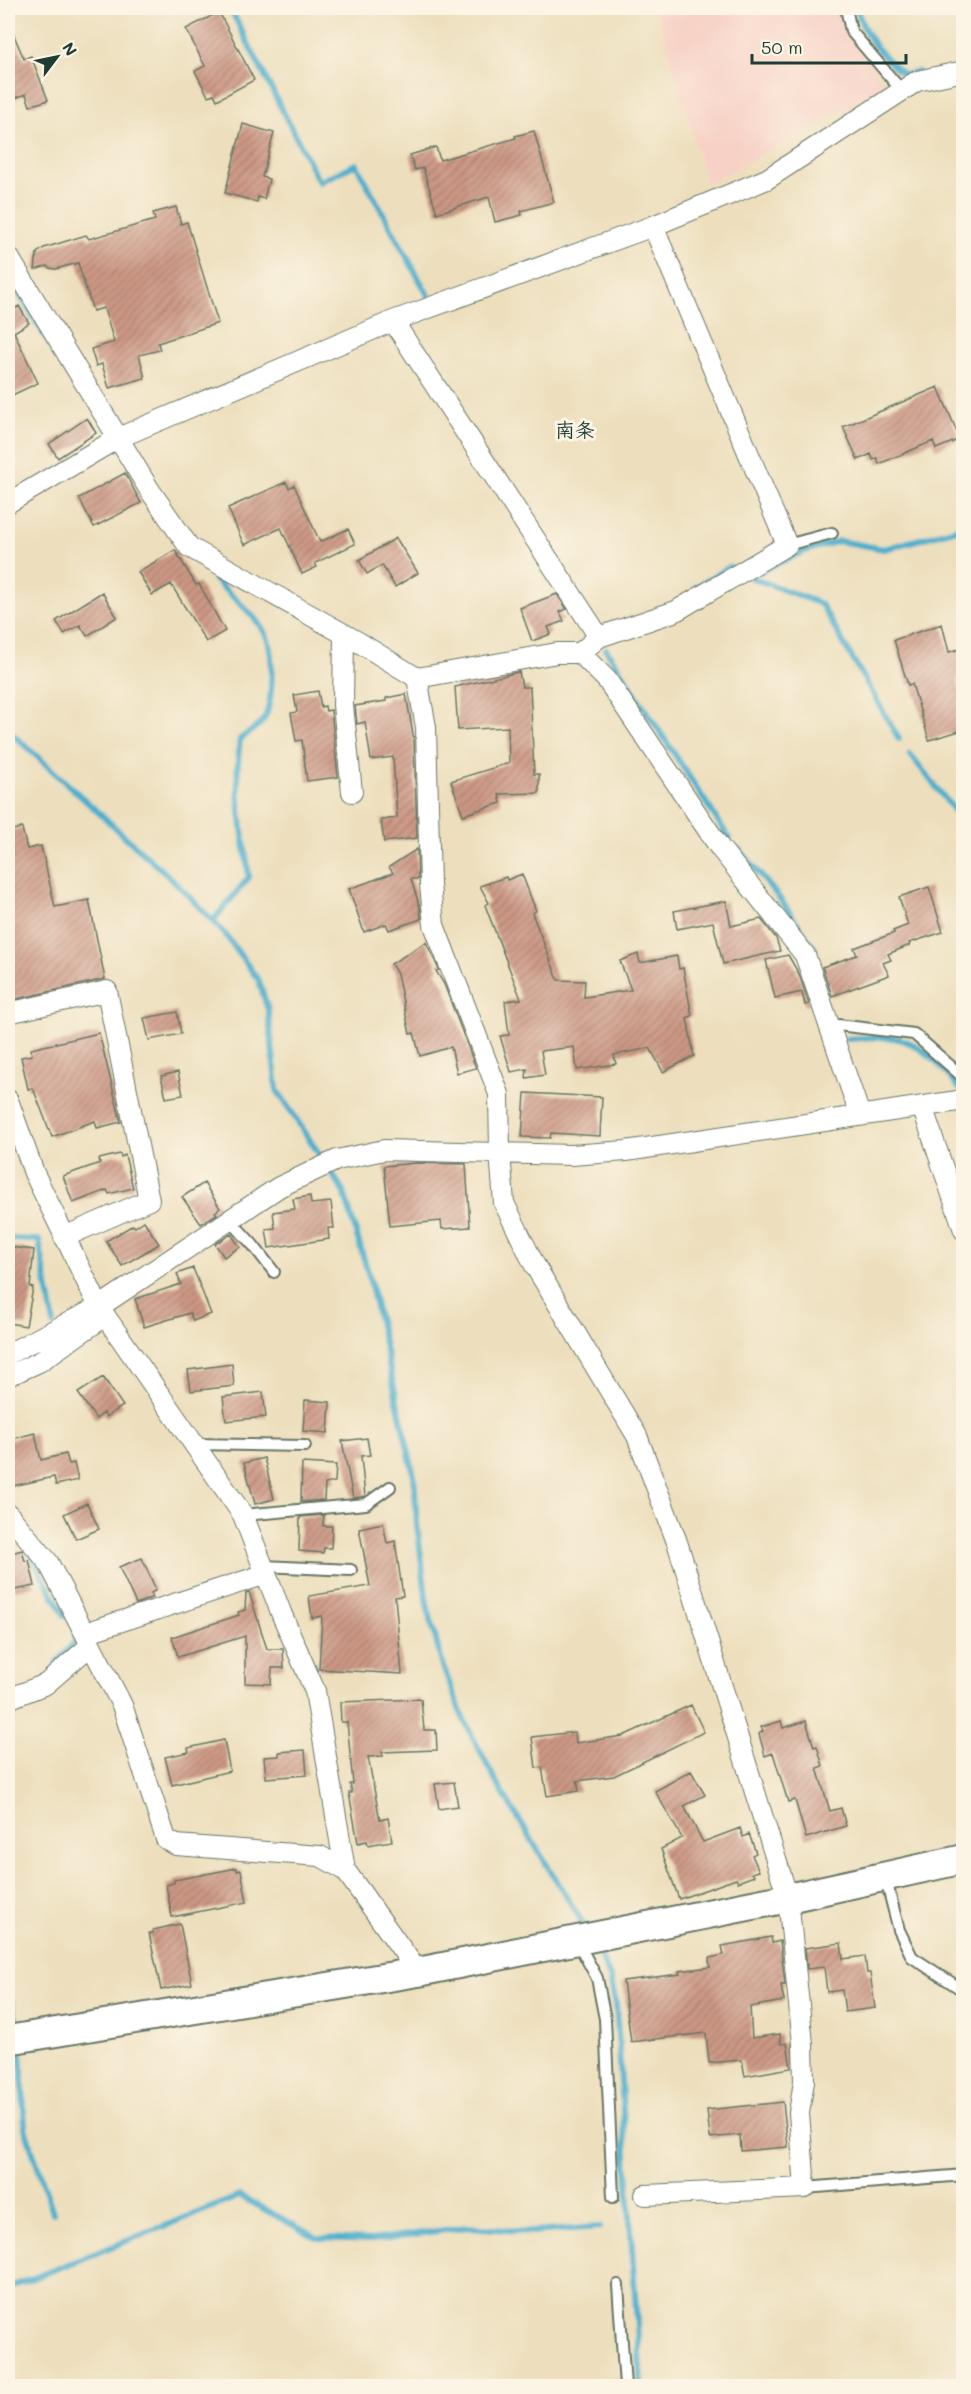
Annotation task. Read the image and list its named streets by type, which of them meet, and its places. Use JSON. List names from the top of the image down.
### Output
{
  "districts": ["南条"],
  "scale_bar": "50 m",
  "north": "top right"
}
